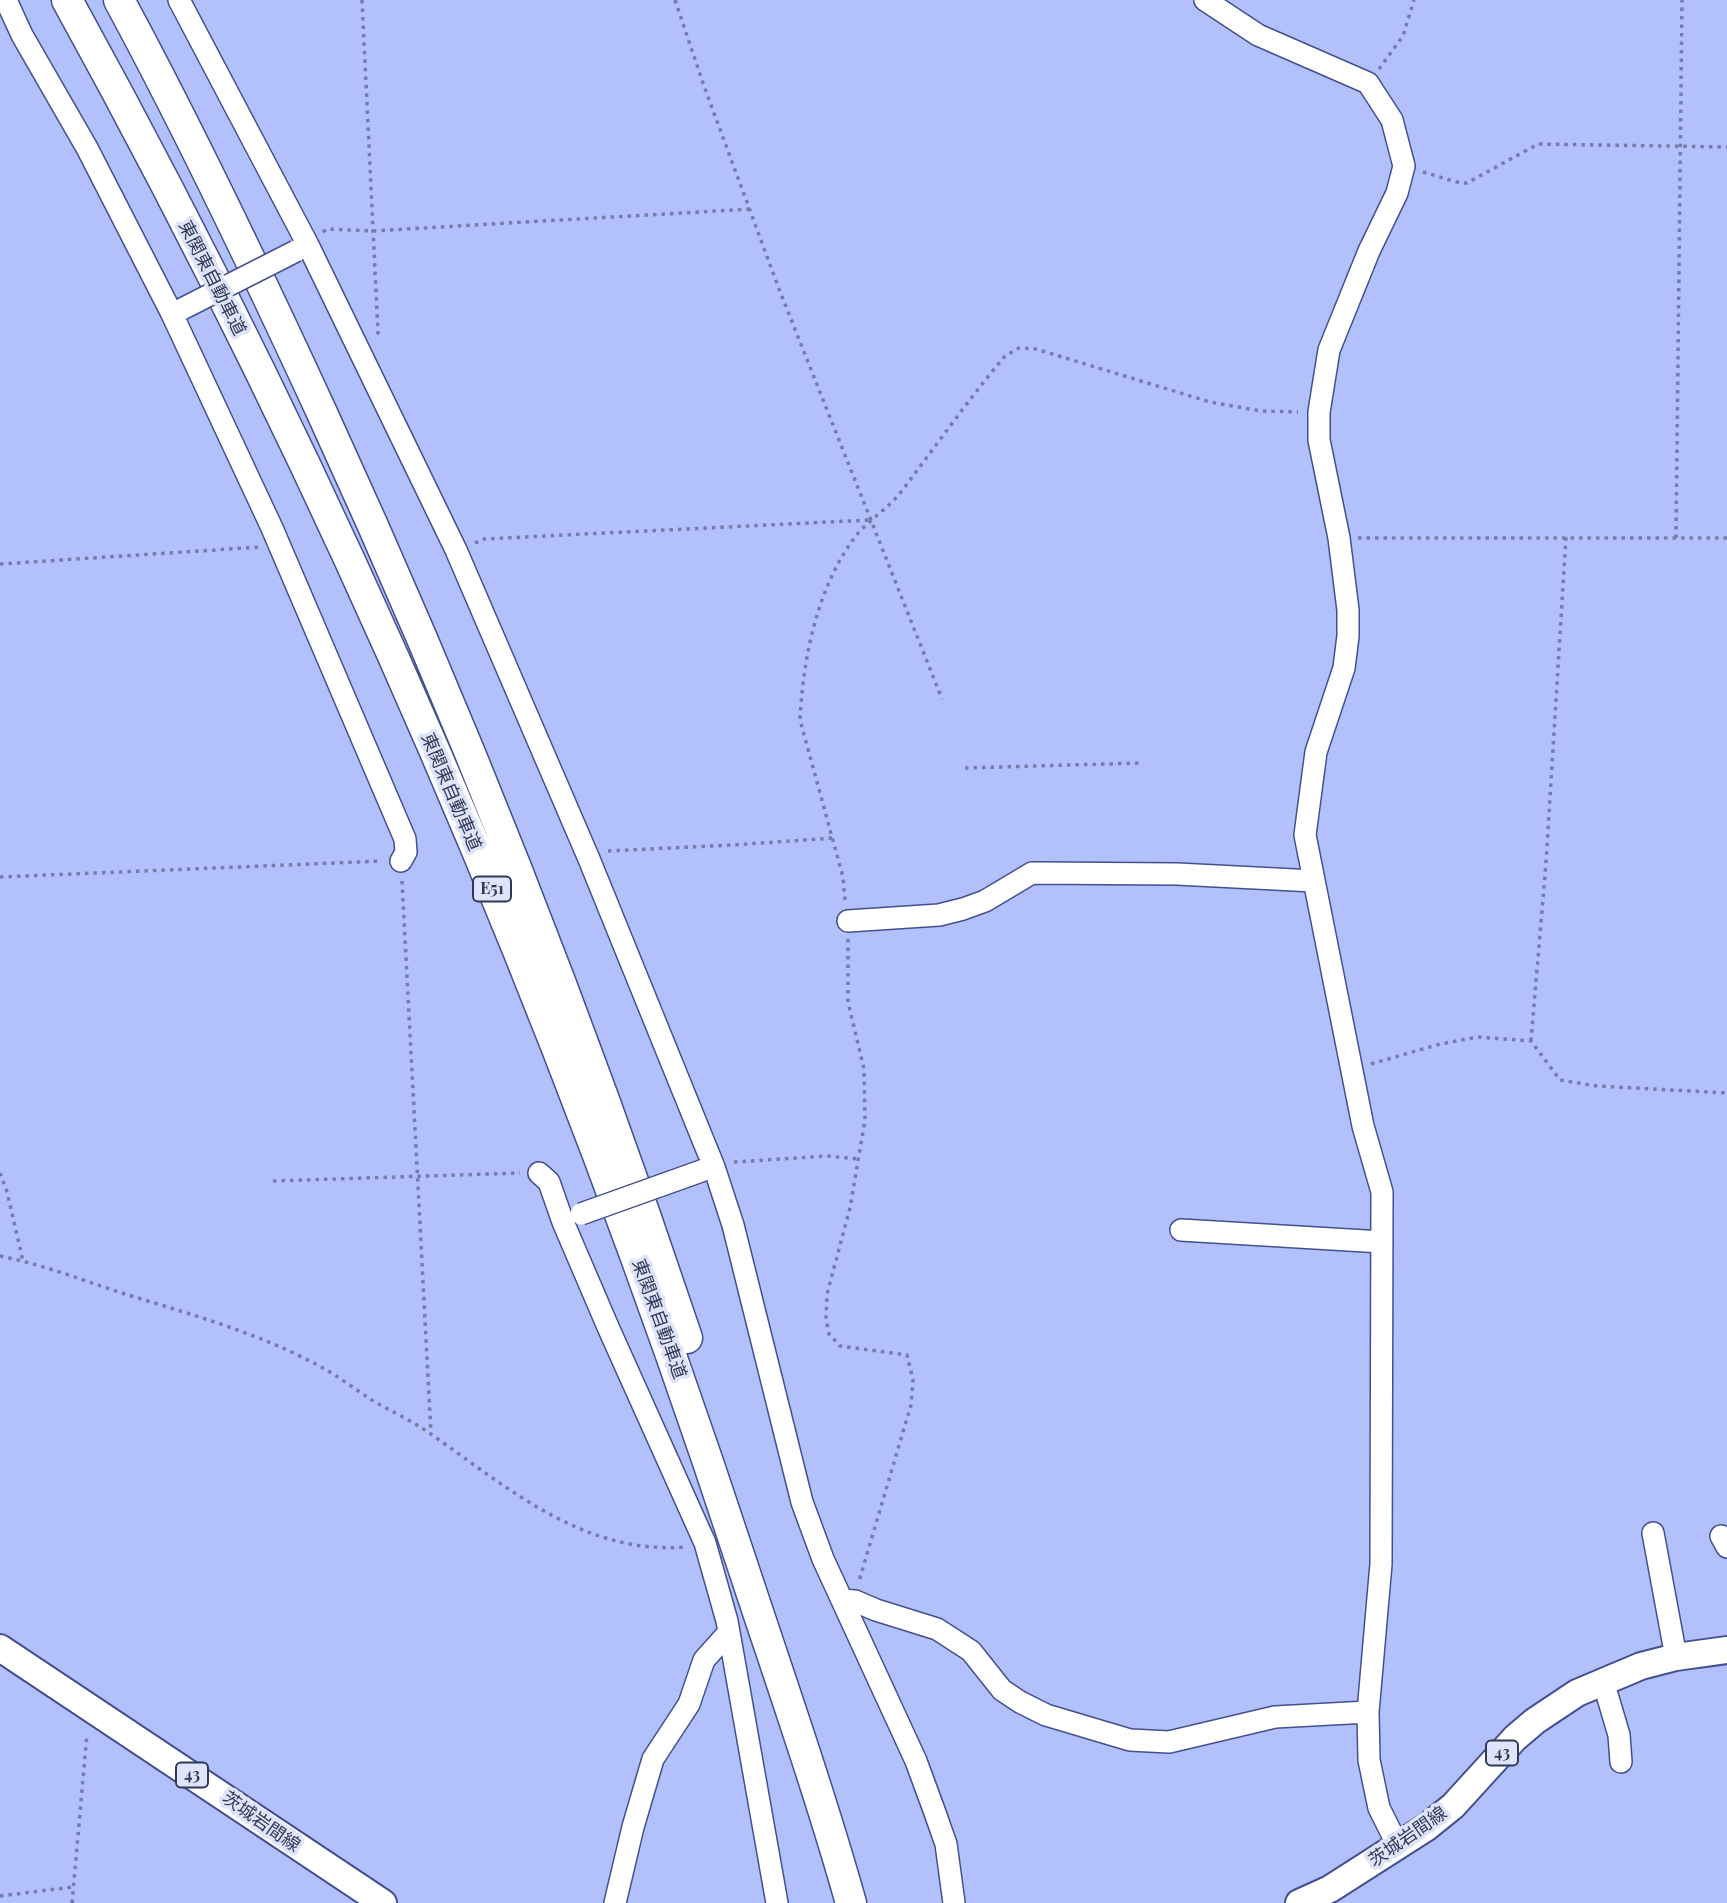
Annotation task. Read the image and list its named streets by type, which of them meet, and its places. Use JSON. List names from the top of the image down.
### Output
{
  "streets": {
    "highway": ["東関東自動車道", "E51"],
    "main road": ["43", "茨城岩間線"]
  }
}
